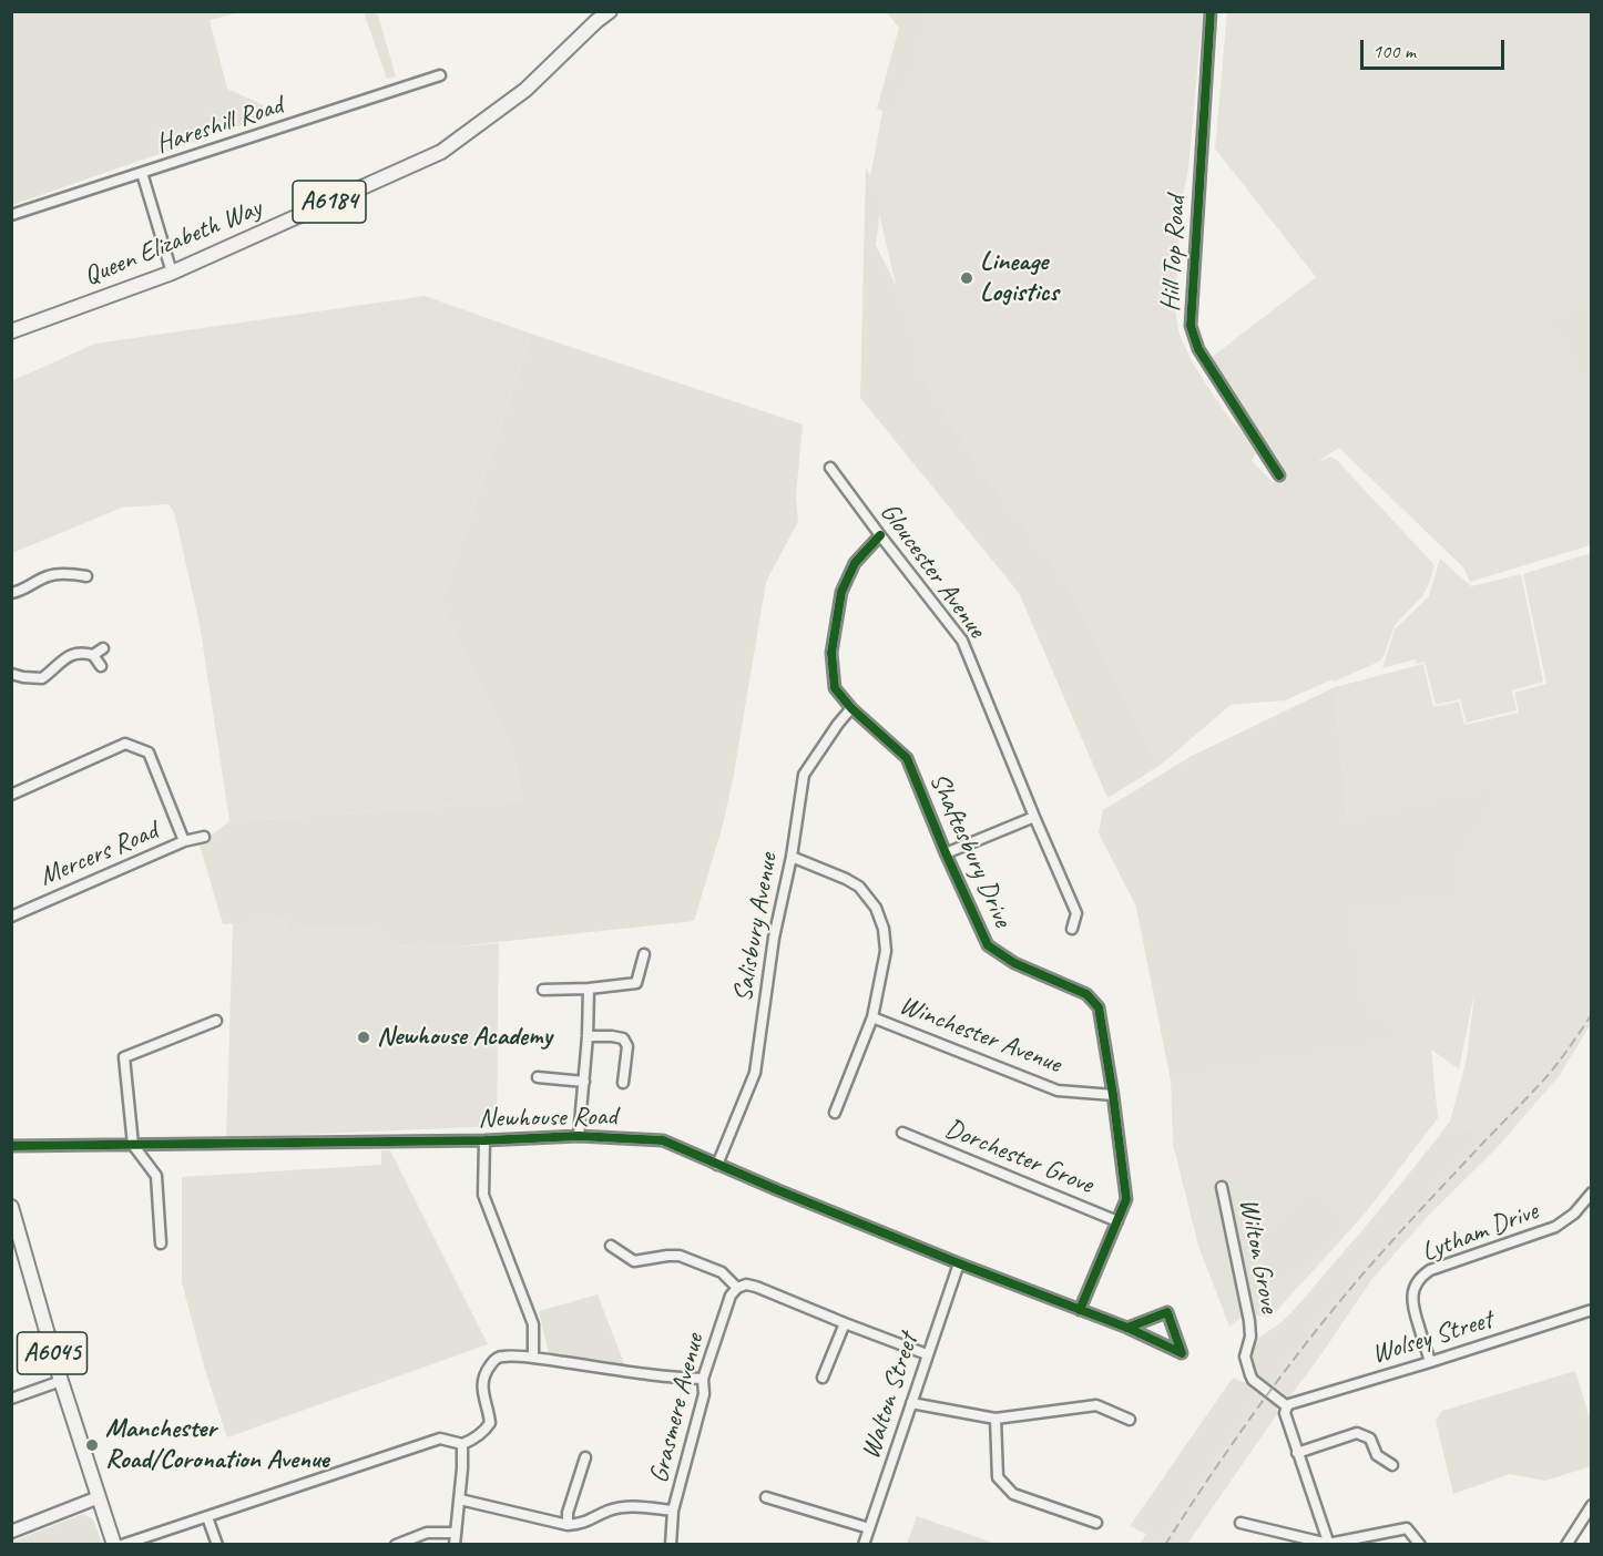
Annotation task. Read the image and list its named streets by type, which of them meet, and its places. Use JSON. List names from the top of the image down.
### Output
{
  "streets": {
    "main road": ["A6184", "Queen Elizabeth Way", "A6045"],
    "street": [
      "Hareshill Road",
      "Hill Top Road",
      "Gloucester Avenue",
      "Shaftesbury Drive",
      "Mercers Road",
      "Salisbury Avenue",
      "Winchester Avenue",
      "Newhouse Road",
      "Dorchester Grove",
      "Lytham Drive",
      "Wilton Grove",
      "Wolsey Street",
      "Walton Street",
      "Grasmere Avenue"
    ]
  },
  "crossings": [
    ["Gloucester Avenue", "Shaftesbury Drive"],
    ["Shaftesbury Drive", "Salisbury Avenue"],
    ["Shaftesbury Drive", "Winchester Avenue"],
    ["Shaftesbury Drive", "Newhouse Road"],
    ["Shaftesbury Drive", "Dorchester Grove"],
    ["Salisbury Avenue", "Newhouse Road"],
    ["Newhouse Road", "Walton Street"],
    ["Lytham Drive", "Wolsey Street"],
    ["Wilton Grove", "Wolsey Street"]
  ],
  "places": ["Lineage Logistics", "Newhouse Academy", "Manchester Road/Coronation Avenue"],
  "scale_bar": "100 m"
}
